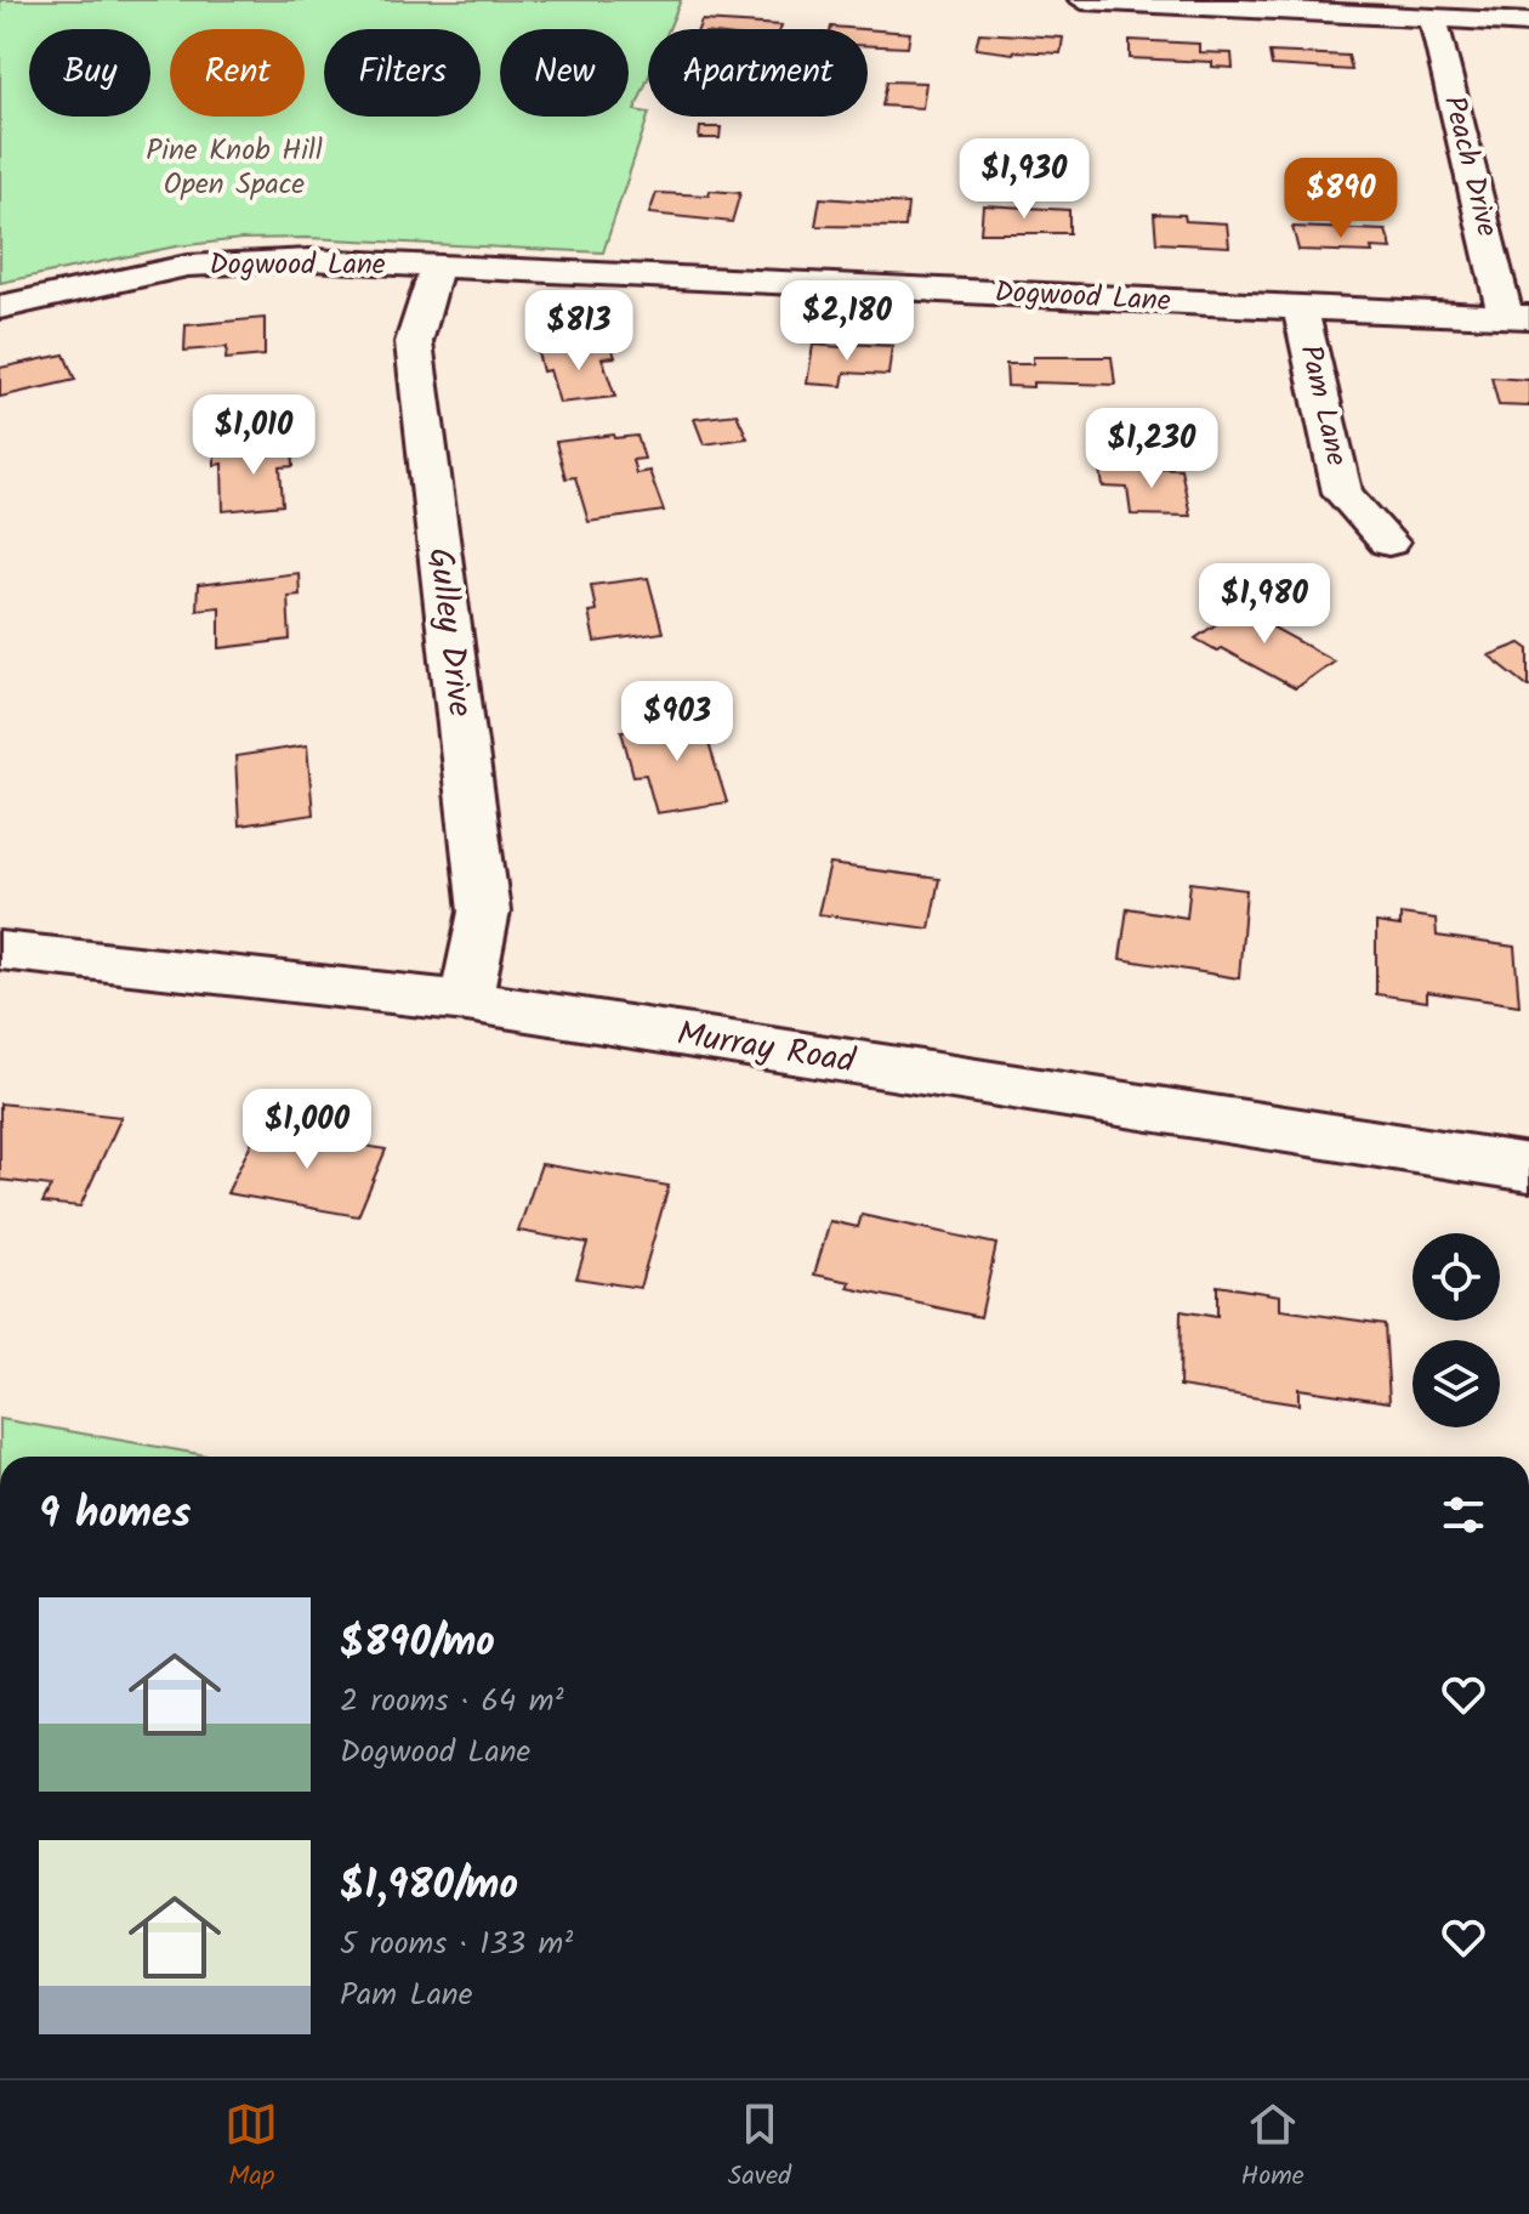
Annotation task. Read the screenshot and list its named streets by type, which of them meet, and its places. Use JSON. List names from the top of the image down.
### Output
{
  "streets": {
    "street": [
      "Peach Drive",
      "Dogwood Lane",
      "Pam Lane",
      "Gulley Drive",
      "Murray Road"
    ]
  },
  "crossings": [
    ["Peach Drive", "Dogwood Lane"],
    ["Dogwood Lane", "Pam Lane"],
    ["Dogwood Lane", "Gulley Drive"],
    ["Gulley Drive", "Murray Road"]
  ],
  "parks": ["Pine Knob Hill Open Space"],
  "page": {
    "chip": [
      "Buy",
      "Rent",
      "Filters",
      "New",
      "Apartment"
    ],
    "price": [
      "$1,930",
      "$890",
      "$2,180",
      "$813",
      "$1,010",
      "$1,230",
      "$1,980",
      "$903",
      "$1,000"
    ],
    "heading": "9 homes",
    "list": [
      {
        "name": "$890/mo",
        "note": "2 rooms · 64 m² · Dogwood Lane"
      },
      {
        "name": "$1,980/mo",
        "note": "5 rooms · 133 m² · Pam Lane"
      }
    ],
    "tabs": ["Map", "Saved", "Home"]
  }
}
